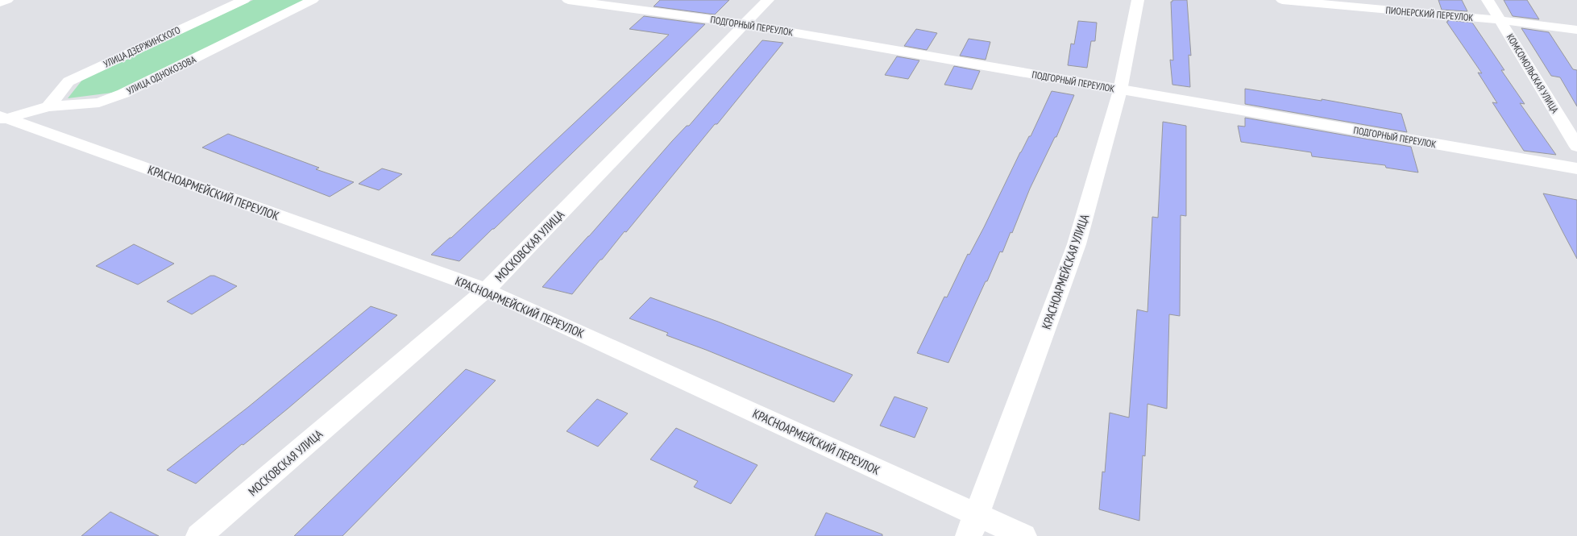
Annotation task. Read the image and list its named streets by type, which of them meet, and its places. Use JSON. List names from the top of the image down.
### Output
{
  "streets": {
    "main road": ["ПОДГОРНЫЙ ПЕРЕУЛОК"],
    "street": [
      "ПИОНЕРСКИЙ ПЕРЕУЛОК",
      "УЛИЦА ДЗЕРЖИНСКОГО",
      "КОМСОМОЛЬСКАЯ УЛИЦА",
      "УЛИЦА ОДНОКОЗОВА",
      "КРАСНОАРМЕЙСКИЙ ПЕРЕУЛОК",
      "МОСКОВСКАЯ УЛИЦА",
      "КРАСНОАРМЕЙСКАЯ УЛИЦА"
    ]
  },
  "crossings": [
    ["ПИОНЕРСКИЙ ПЕРЕУЛОК", "КОМСОМОЛЬСКАЯ УЛИЦА"],
    ["ПОДГОРНЫЙ ПЕРЕУЛОК", "МОСКОВСКАЯ УЛИЦА"],
    ["ПОДГОРНЫЙ ПЕРЕУЛОК", "КРАСНОАРМЕЙСКАЯ УЛИЦА"],
    ["УЛИЦА ДЗЕРЖИНСКОГО", "УЛИЦА ОДНОКОЗОВА"],
    ["УЛИЦА ОДНОКОЗОВА", "КРАСНОАРМЕЙСКИЙ ПЕРЕУЛОК"],
    ["КРАСНОАРМЕЙСКИЙ ПЕРЕУЛОК", "МОСКОВСКАЯ УЛИЦА"],
    ["КРАСНОАРМЕЙСКИЙ ПЕРЕУЛОК", "КРАСНОАРМЕЙСКАЯ УЛИЦА"]
  ]
}
